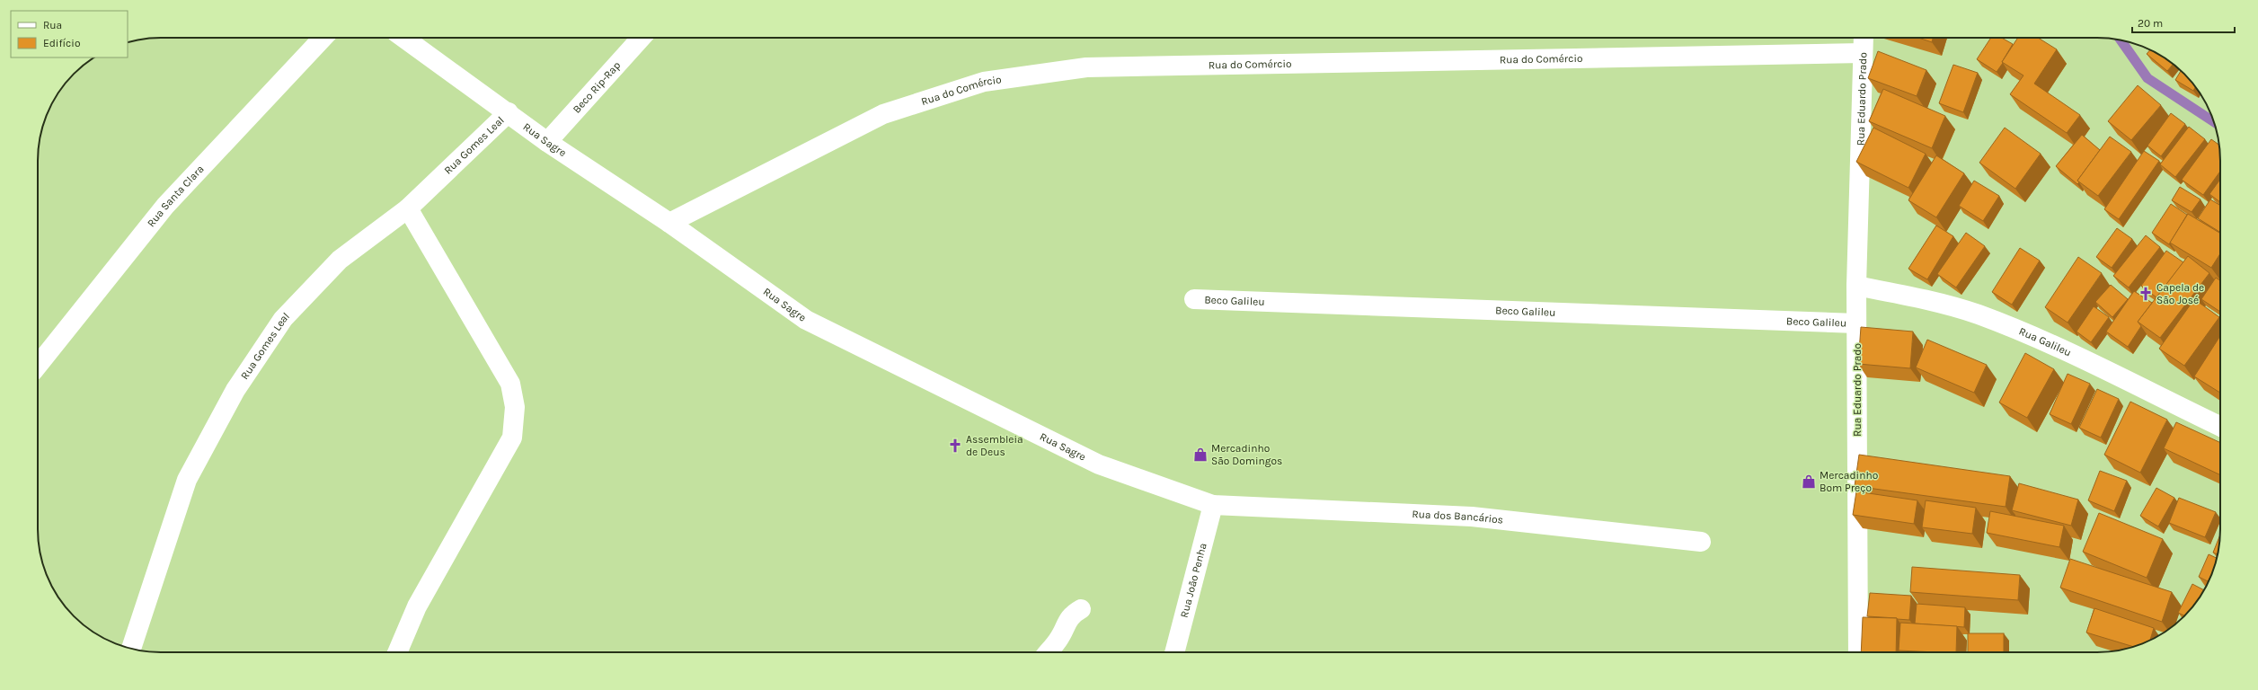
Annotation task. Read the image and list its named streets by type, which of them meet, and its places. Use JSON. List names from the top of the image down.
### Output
{
  "streets": {
    "street": [
      "Rua do Comércio",
      "Beco Rip-Rap",
      "Rua Eduardo Prado",
      "Rua Sagre",
      "Rua Gomes Leal",
      "Rua Santa Clara",
      "Beco Galileu",
      "Rua Galileu",
      "Rua dos Bancários",
      "Rua João Penha"
    ]
  },
  "crossings": [
    ["Rua do Comércio", "Rua Eduardo Prado"],
    ["Rua do Comércio", "Rua Sagre"],
    ["Beco Rip-Rap", "Rua Sagre"],
    ["Rua Eduardo Prado", "Beco Galileu"],
    ["Rua Eduardo Prado", "Rua Galileu"],
    ["Rua Sagre", "Rua Gomes Leal"],
    ["Rua Sagre", "Rua dos Bancários"],
    ["Rua Sagre", "Rua João Penha"],
    ["Rua dos Bancários", "Rua João Penha"]
  ],
  "places": {
    "church": ["Capela de São José", "Assembleia de Deus"],
    "shop": ["Mercadinho São Domingos", "Mercadinho Bom Preço"]
  },
  "legend": ["Rua", "Edifício"],
  "scale_bar": "20 m"
}
